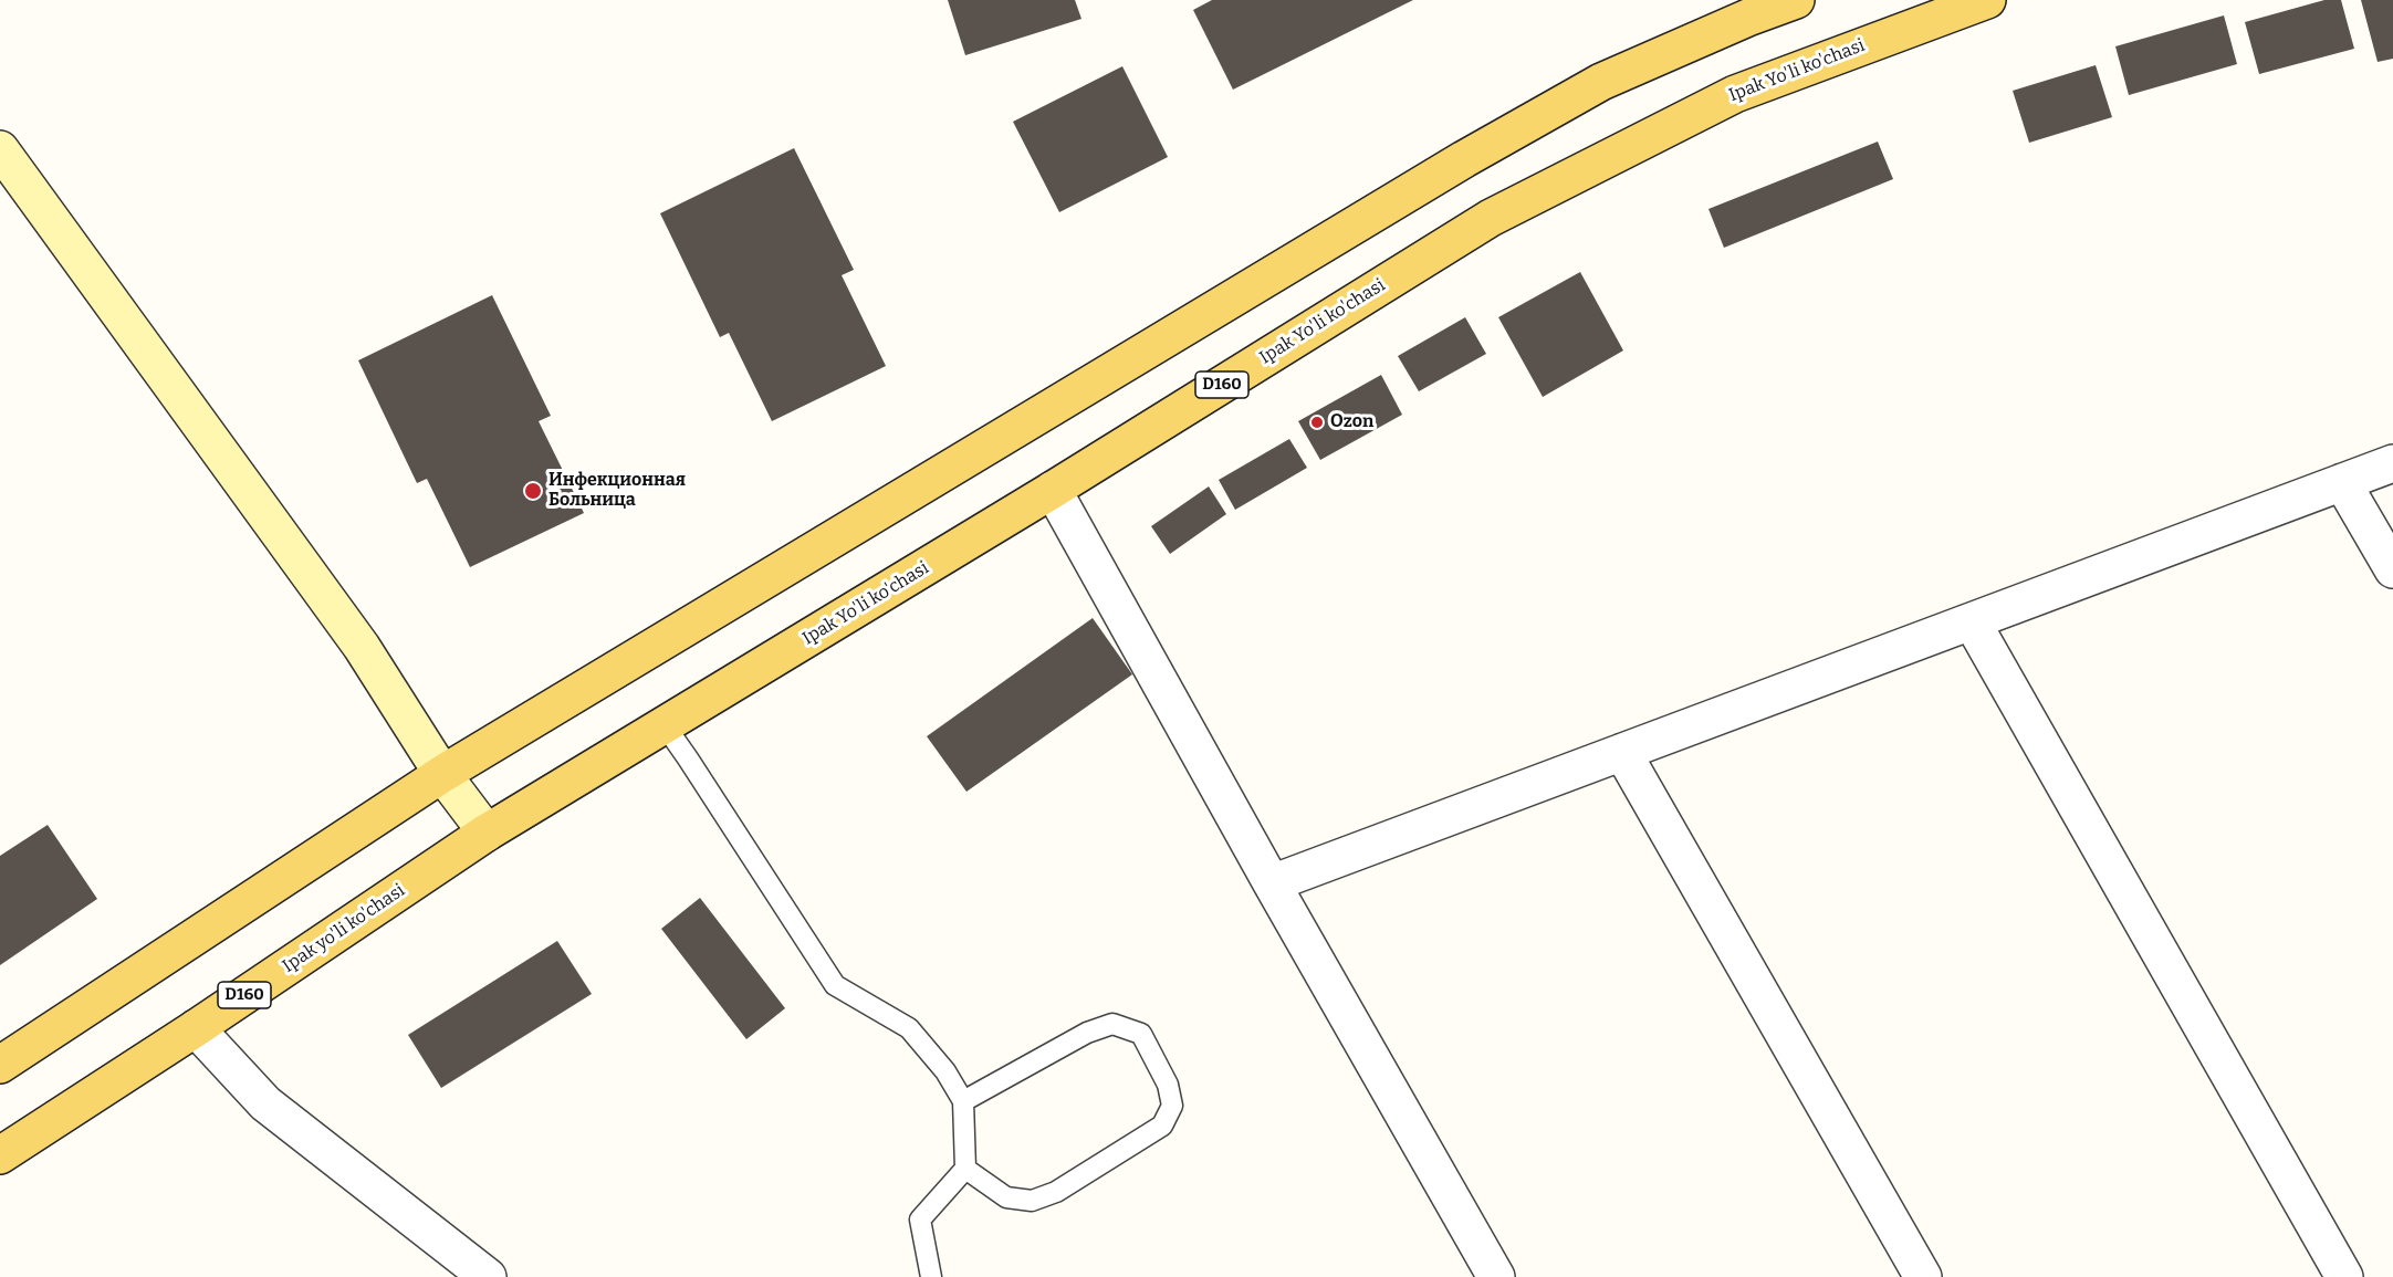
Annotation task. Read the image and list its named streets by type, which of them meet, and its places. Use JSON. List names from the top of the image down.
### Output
{
  "streets": {
    "main road": ["Ipak Yo'li ko'chasi", "D160", "Ipak yo'li ko'chasi"]
  },
  "crossings": [
    ["Ipak Yo'li ko'chasi", "Ipak yo'li ko'chasi"]
  ],
  "places": ["Ozon", "Инфекционная Больница"]
}
